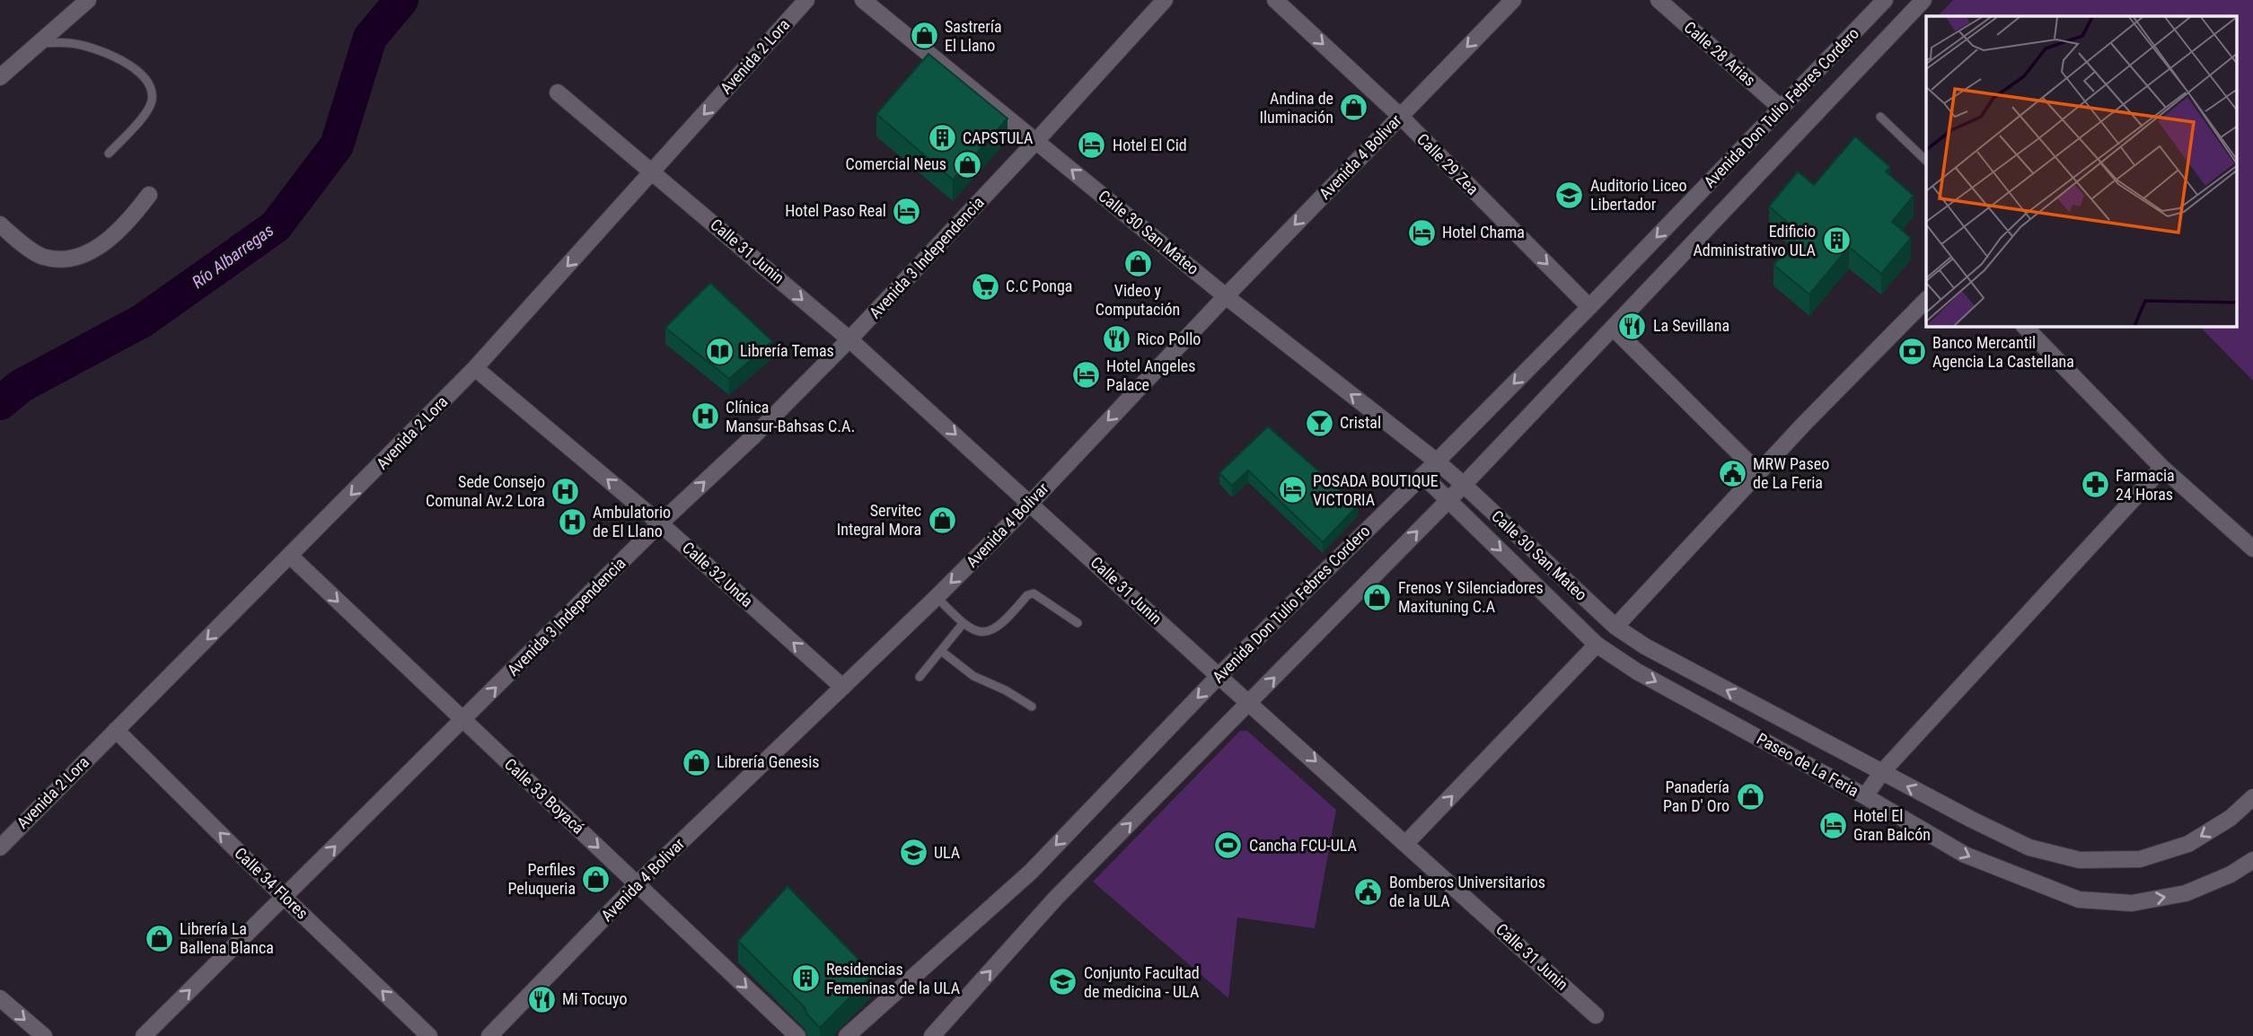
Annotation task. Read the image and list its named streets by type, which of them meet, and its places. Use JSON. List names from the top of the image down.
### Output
{
  "streets": {
    "street": [
      "Calle 28 Arias",
      "Avenida 2 Lora",
      "Avenida Don Tulio Febres Cordero",
      "Avenida 4 Bolivar",
      "Calle 29 Zea",
      "Calle 30 San Mateo",
      "Calle 31 Junin",
      "Avenida 3 Independencia",
      "Calle 32 Unda",
      "Paseo de La Feria",
      "Calle 33 Boyacá",
      "Calle 34 Flores"
    ]
  },
  "crossings": [
    ["Calle 28 Arias", "Avenida Don Tulio Febres Cordero"],
    ["Avenida 2 Lora", "Calle 31 Junin"],
    ["Avenida 2 Lora", "Calle 32 Unda"],
    ["Avenida 2 Lora", "Calle 33 Boyacá"],
    ["Avenida 2 Lora", "Calle 34 Flores"],
    ["Avenida Don Tulio Febres Cordero", "Calle 29 Zea"],
    ["Avenida Don Tulio Febres Cordero", "Calle 30 San Mateo"],
    ["Avenida Don Tulio Febres Cordero", "Calle 31 Junin"],
    ["Avenida Don Tulio Febres Cordero", "Paseo de La Feria"],
    ["Avenida 4 Bolivar", "Calle 29 Zea"],
    ["Avenida 4 Bolivar", "Calle 30 San Mateo"],
    ["Avenida 4 Bolivar", "Calle 31 Junin"],
    ["Avenida 4 Bolivar", "Calle 32 Unda"],
    ["Avenida 4 Bolivar", "Calle 33 Boyacá"],
    ["Calle 30 San Mateo", "Avenida 3 Independencia"],
    ["Calle 30 San Mateo", "Paseo de La Feria"],
    ["Calle 31 Junin", "Avenida 3 Independencia"],
    ["Avenida 3 Independencia", "Calle 32 Unda"],
    ["Avenida 3 Independencia", "Calle 33 Boyacá"],
    ["Avenida 3 Independencia", "Calle 34 Flores"]
  ],
  "one_way": [
    "Avenida 2 Lora",
    "Avenida 4 Bolivar",
    "Calle 29 Zea",
    "Calle 30 San Mateo",
    "Calle 31 Junin",
    "Avenida 3 Independencia",
    "Calle 32 Unda",
    "Calle 33 Boyacá",
    "Calle 34 Flores"
  ],
  "water": ["Río Albarregas"],
  "places": {
    "shop": [
      "Sastrería El Llano",
      "Andina de Iluminación",
      "Comercial Neus",
      "Video y Computación",
      "Servitec Integral Mora",
      "Frenos Y Silenciadores Maxituning C.A",
      "Librería Genesis",
      "Panadería Pan D' Oro",
      "Perfiles Peluqueria",
      "Librería La Ballena Blanca"
    ],
    "building": ["CAPSTULA", "Edificio Administrativo ULA", "Residencias Femeninas de la ULA"],
    "hotel": [
      "Hotel El Cid",
      "Hotel Paso Real",
      "Hotel Chama",
      "Hotel Angeles Palace",
      "POSADA BOUTIQUE VICTORIA",
      "Hotel El Gran Balcón"
    ],
    "school or university": ["Auditorio Liceo Libertador", "ULA", "Conjunto Facultad de medicina - ULA"],
    "supermarket": ["C.C Ponga"],
    "restaurant": ["La Sevillana", "Rico Pollo", "Mi Tocuyo"],
    "library": ["Librería Temas"],
    "bank": ["Banco Mercantil Agencia La Castellana"],
    "hospital": ["Clínica Mansur-Bahsas C.A.", "Sede Consejo Comunal Av.2 Lora", "Ambulatorio de El Llano"],
    "bar": ["Cristal"],
    "public building": ["MRW Paseo de La Feria", "Bomberos Universitarios de la ULA"],
    "pharmacy": ["Farmacia 24 Horas"],
    "sports": ["Cancha FCU-ULA"]
  }
}
